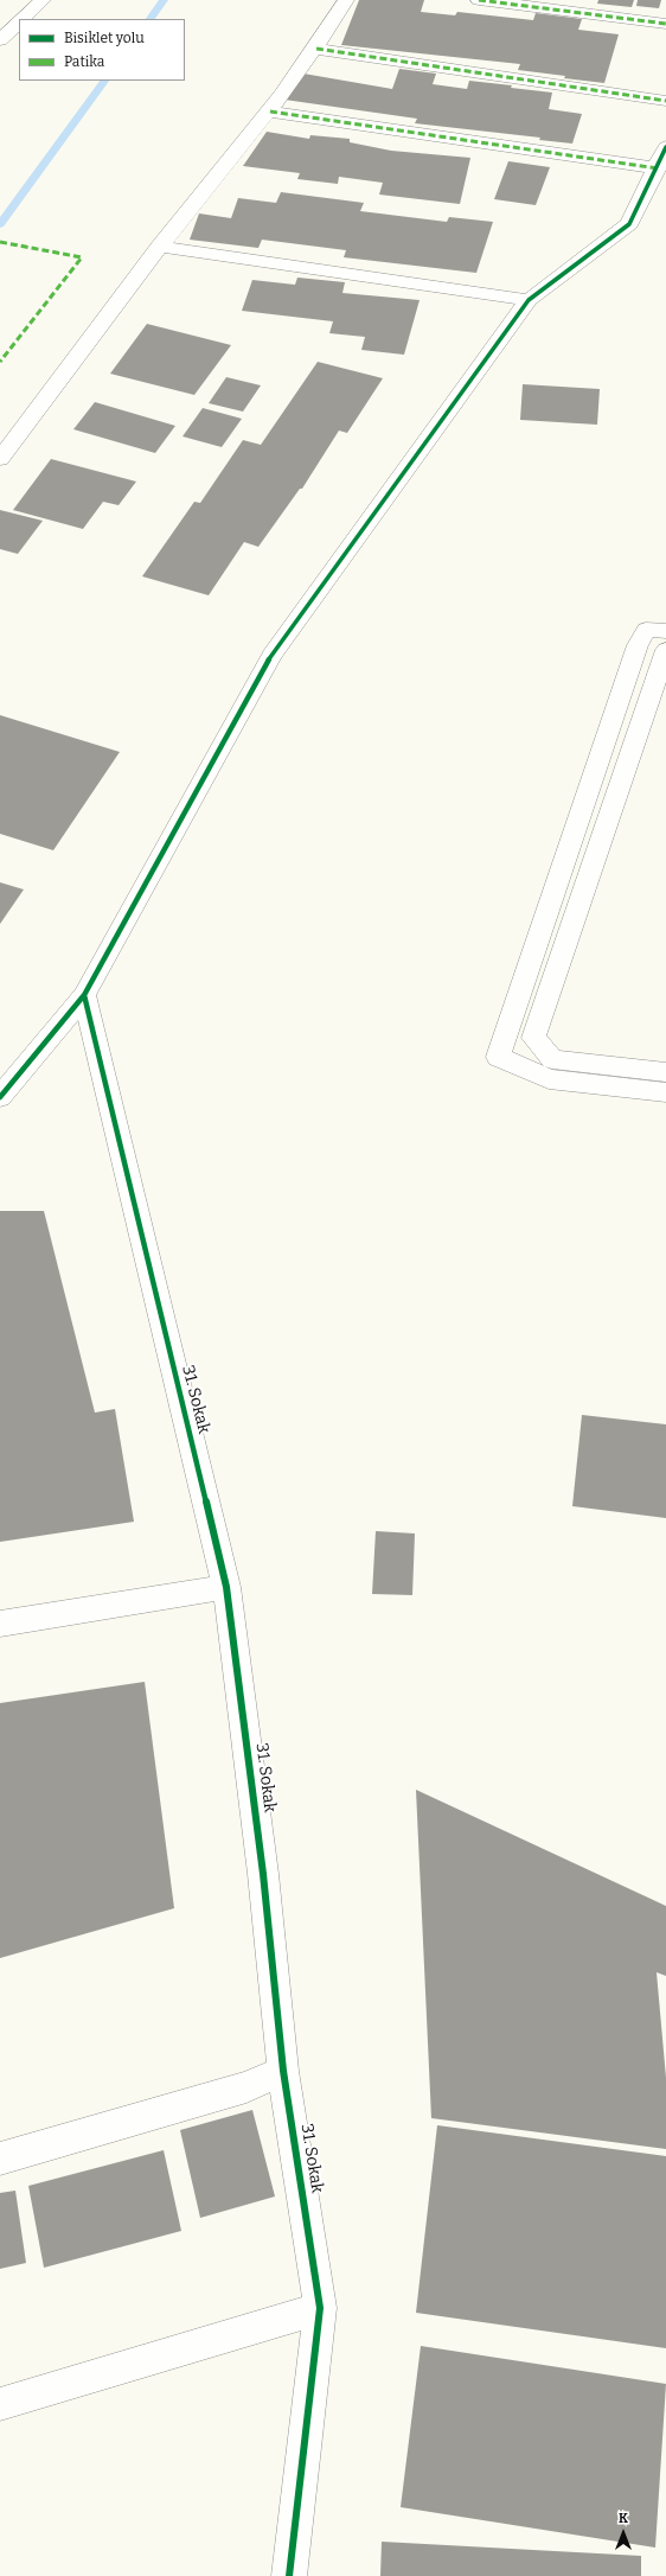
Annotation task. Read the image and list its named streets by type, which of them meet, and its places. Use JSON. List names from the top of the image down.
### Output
{
  "streets": {
    "street": ["31. Sokak"]
  },
  "legend": ["Bisiklet yolu", "Patika"],
  "north": "top"
}
